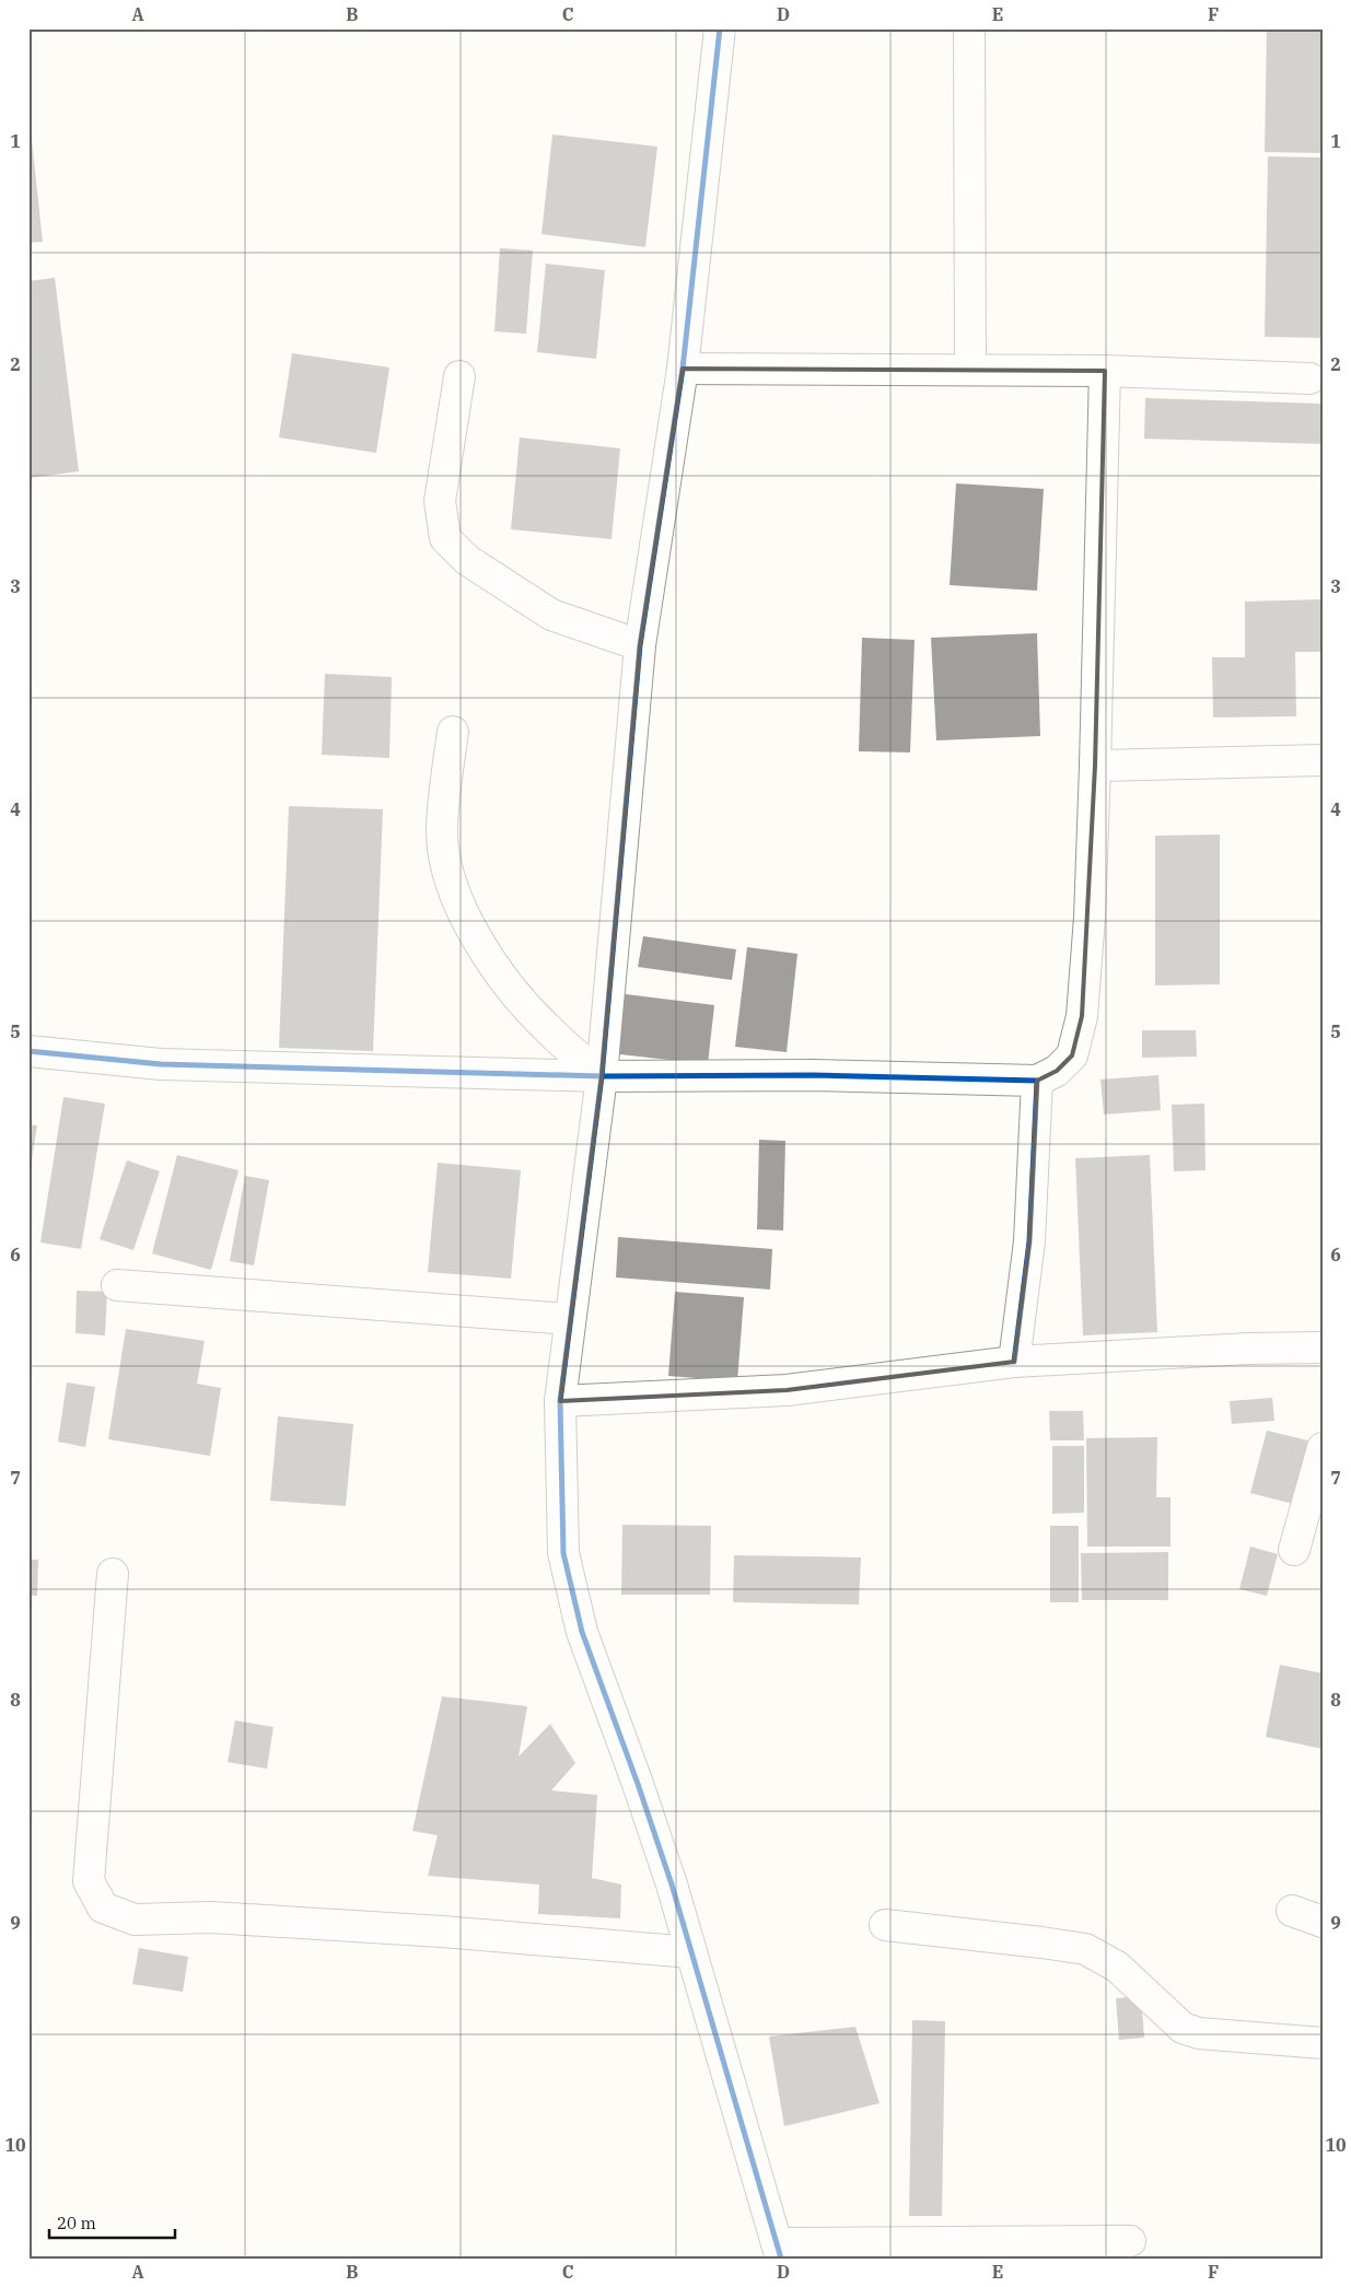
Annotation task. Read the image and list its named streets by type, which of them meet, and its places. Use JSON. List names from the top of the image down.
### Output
{
  "scale_bar": "20 m",
  "grid": {
    "columns": [
      "A",
      "B",
      "C",
      "D",
      "E",
      "F"
    ],
    "rows": [
      "1",
      "2",
      "3",
      "4",
      "5",
      "6",
      "7",
      "8",
      "9",
      "10"
    ]
  }
}
